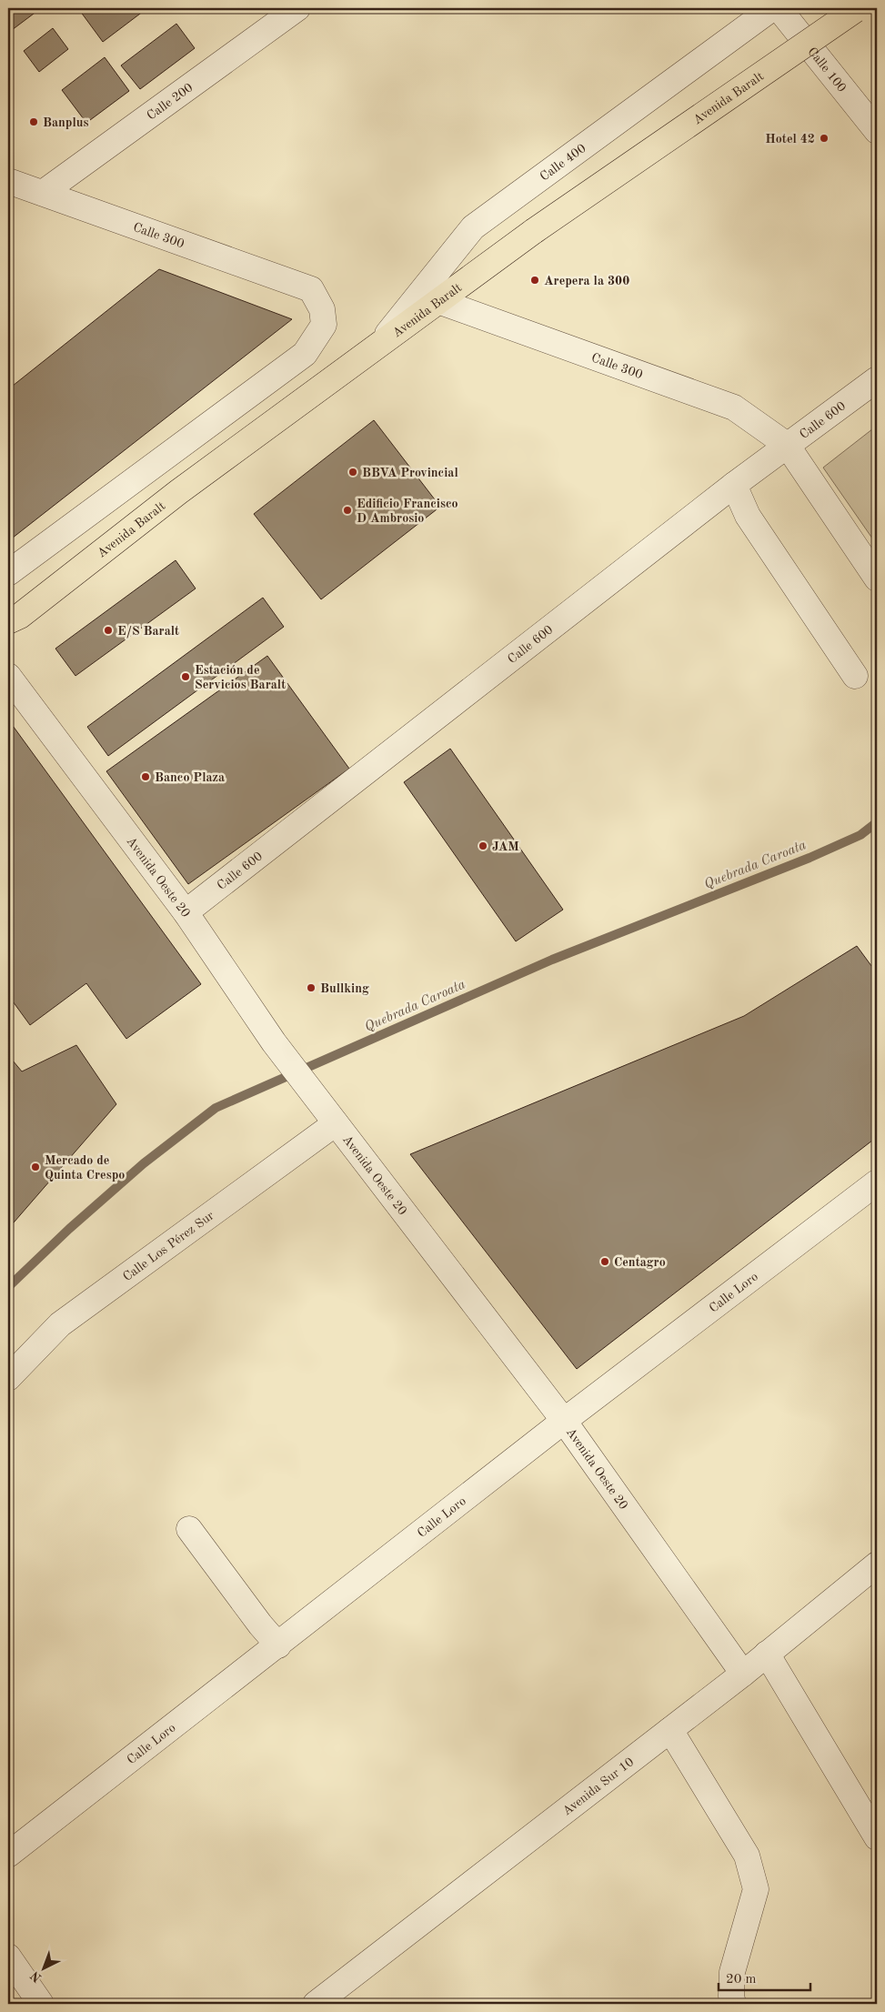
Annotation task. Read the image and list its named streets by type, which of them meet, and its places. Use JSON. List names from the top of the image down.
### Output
{
  "streets": {
    "main road": ["Avenida Baralt"],
    "street": [
      "Calle 100",
      "Calle 200",
      "Calle 400",
      "Calle 300",
      "Calle 600",
      "Avenida Oeste 20",
      "Calle Los Pérez Sur",
      "Calle Loro",
      "Avenida Sur 10"
    ]
  },
  "crossings": [
    ["Avenida Baralt", "Calle 400"],
    ["Avenida Baralt", "Calle 300"],
    ["Calle 200", "Calle 300"],
    ["Calle 300", "Calle 600"],
    ["Calle 600", "Avenida Oeste 20"],
    ["Avenida Oeste 20", "Calle Los Pérez Sur"],
    ["Avenida Oeste 20", "Calle Loro"],
    ["Avenida Oeste 20", "Avenida Sur 10"]
  ],
  "water": ["Quebrada Caroata"],
  "places": [
    "Banplus",
    "Hotel 42",
    "Arepera la 300",
    "BBVA Provincial",
    "Edificio Francisco D Ambrosio",
    "E/S Baralt",
    "Estación de Servicios Baralt",
    "Banco Plaza",
    "JAM",
    "Bullking",
    "Mercado de Quinta Crespo",
    "Centagro"
  ],
  "scale_bar": "20 m",
  "north": "bottom left"
}
